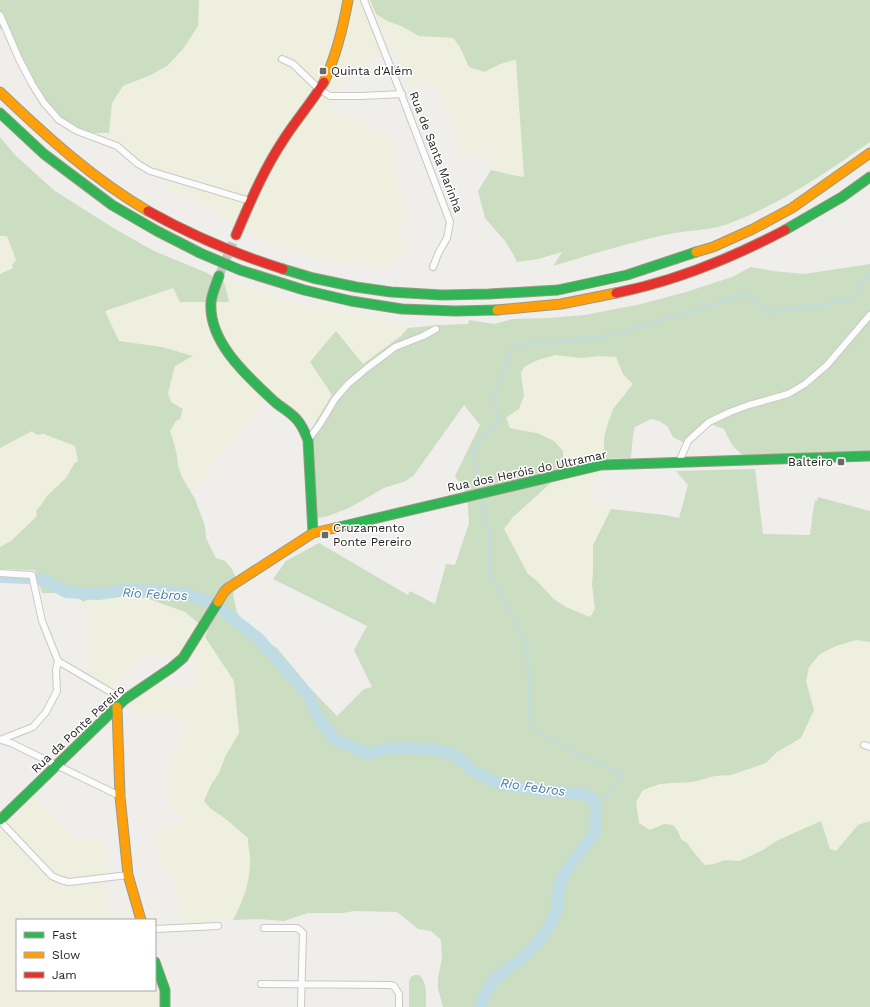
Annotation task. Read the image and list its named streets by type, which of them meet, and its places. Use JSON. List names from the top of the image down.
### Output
{
  "streets": {
    "main road": ["Rua dos Heróis do Ultramar", "Rua da Ponte Pereiro"],
    "street": ["Rua de Santa Marinha"]
  },
  "crossings": [
    ["Rua dos Heróis do Ultramar", "Rua da Ponte Pereiro"]
  ],
  "water": ["Rio Febros"],
  "places": {
    "transit": ["Quinta d'Além", "Balteiro", "Cruzamento Ponte Pereiro"]
  },
  "legend": ["Fast", "Slow", "Jam"]
}
